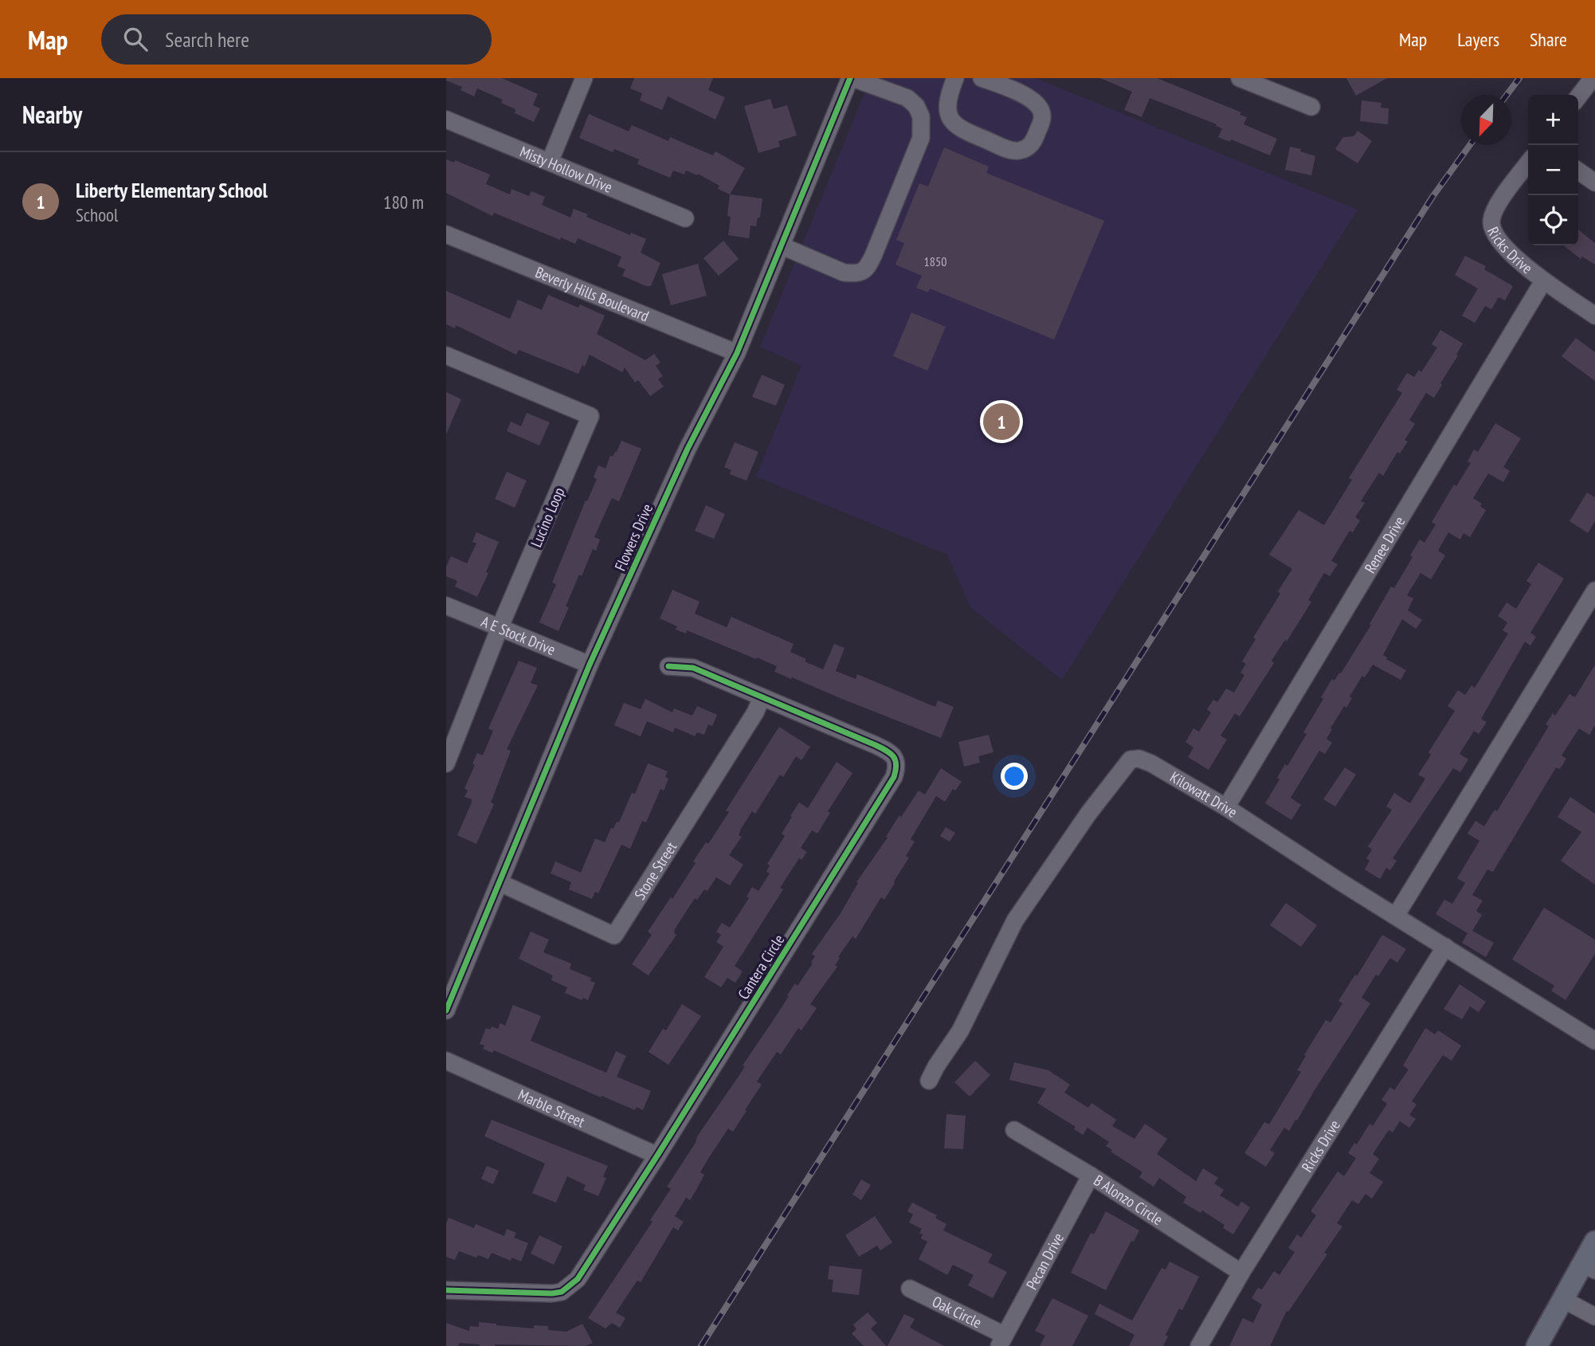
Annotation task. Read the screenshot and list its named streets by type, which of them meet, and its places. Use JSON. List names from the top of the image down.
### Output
{
  "streets": {
    "street": [
      "Misty Hollow Drive",
      "Ricks Drive",
      "Beverly Hills Boulevard",
      "Lucino Loop",
      "Flowers Drive",
      "Renee Drive",
      "A E Stock Drive",
      "Kilowatt Drive",
      "Stone Street",
      "Cantera Circle",
      "Marble Street",
      "B Alonzo Circle",
      "Pecan Drive",
      "Oak Circle"
    ]
  },
  "crossings": [
    ["Ricks Drive", "Renee Drive"],
    ["Ricks Drive", "Kilowatt Drive"],
    ["Ricks Drive", "B Alonzo Circle"],
    ["Beverly Hills Boulevard", "Flowers Drive"],
    ["Lucino Loop", "A E Stock Drive"],
    ["Flowers Drive", "A E Stock Drive"],
    ["Flowers Drive", "Stone Street"],
    ["Renee Drive", "Kilowatt Drive"],
    ["Stone Street", "Cantera Circle"],
    ["Cantera Circle", "Marble Street"],
    ["B Alonzo Circle", "Pecan Drive"],
    ["Pecan Drive", "Oak Circle"]
  ],
  "house_numbers": ["1850"],
  "north": "bottom left",
  "page": {
    "header": "Map",
    "search": "Search here",
    "nav": ["Map", "Layers", "Share"],
    "heading": "Nearby",
    "map_buttons": ["+", "−"],
    "list": [
      {
        "mark": "1",
        "name": "Liberty Elementary School",
        "note": "School",
        "value": "180 m"
      }
    ],
    "pins": "1"
  }
}
